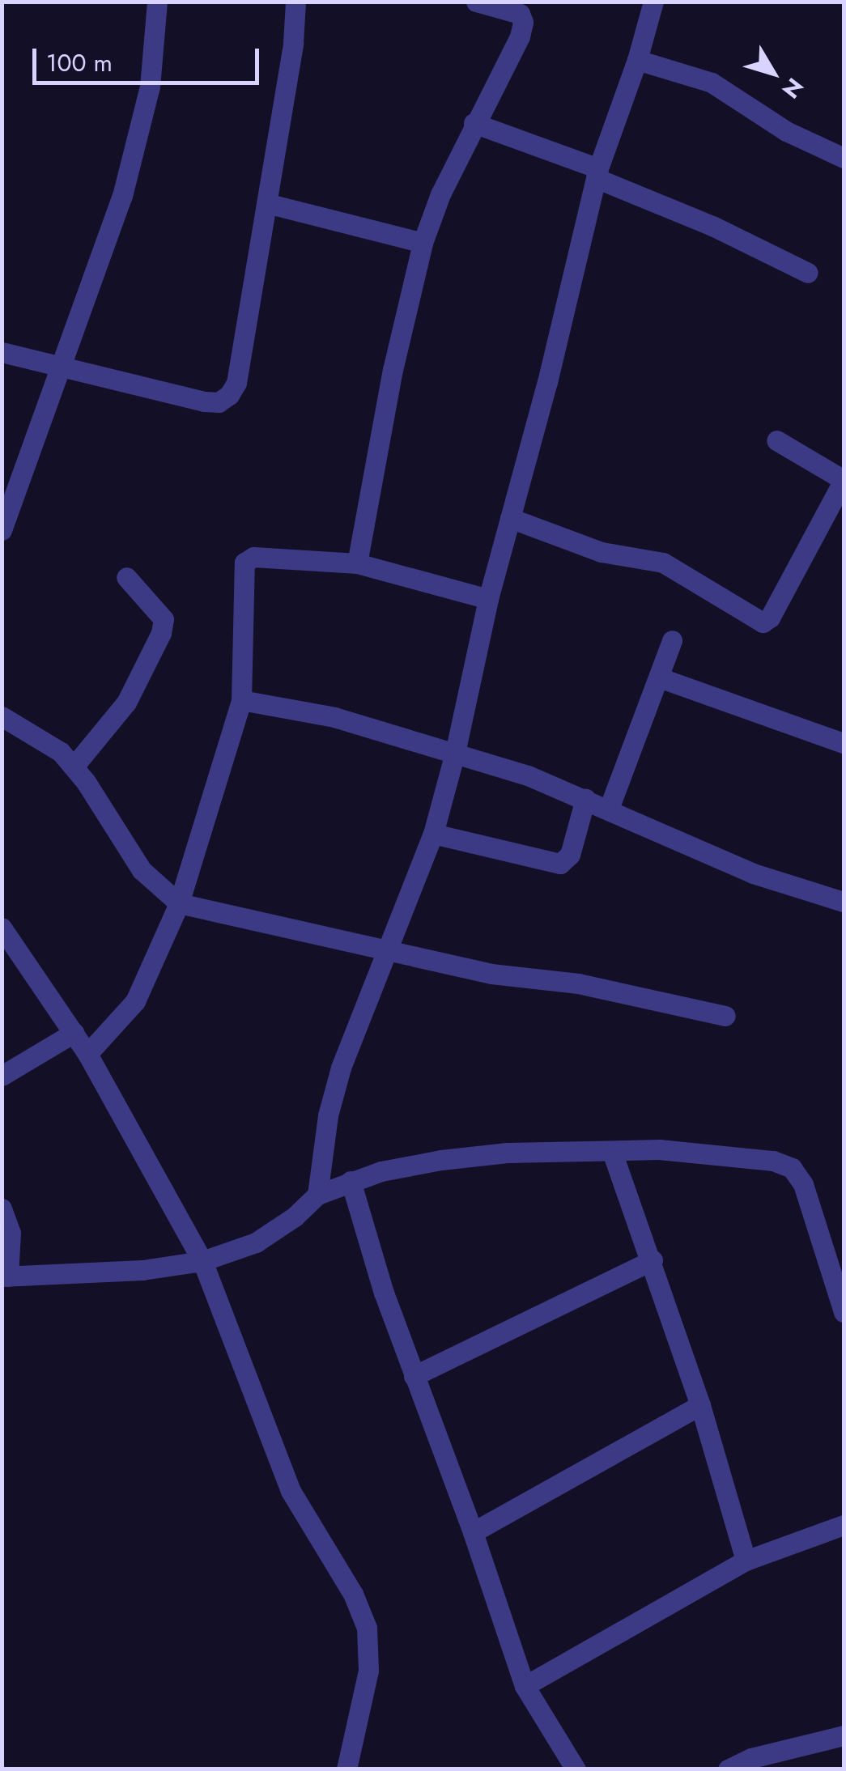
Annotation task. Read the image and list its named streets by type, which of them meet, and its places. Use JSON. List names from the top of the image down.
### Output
{
  "scale_bar": "100 m",
  "north": "bottom right"
}
